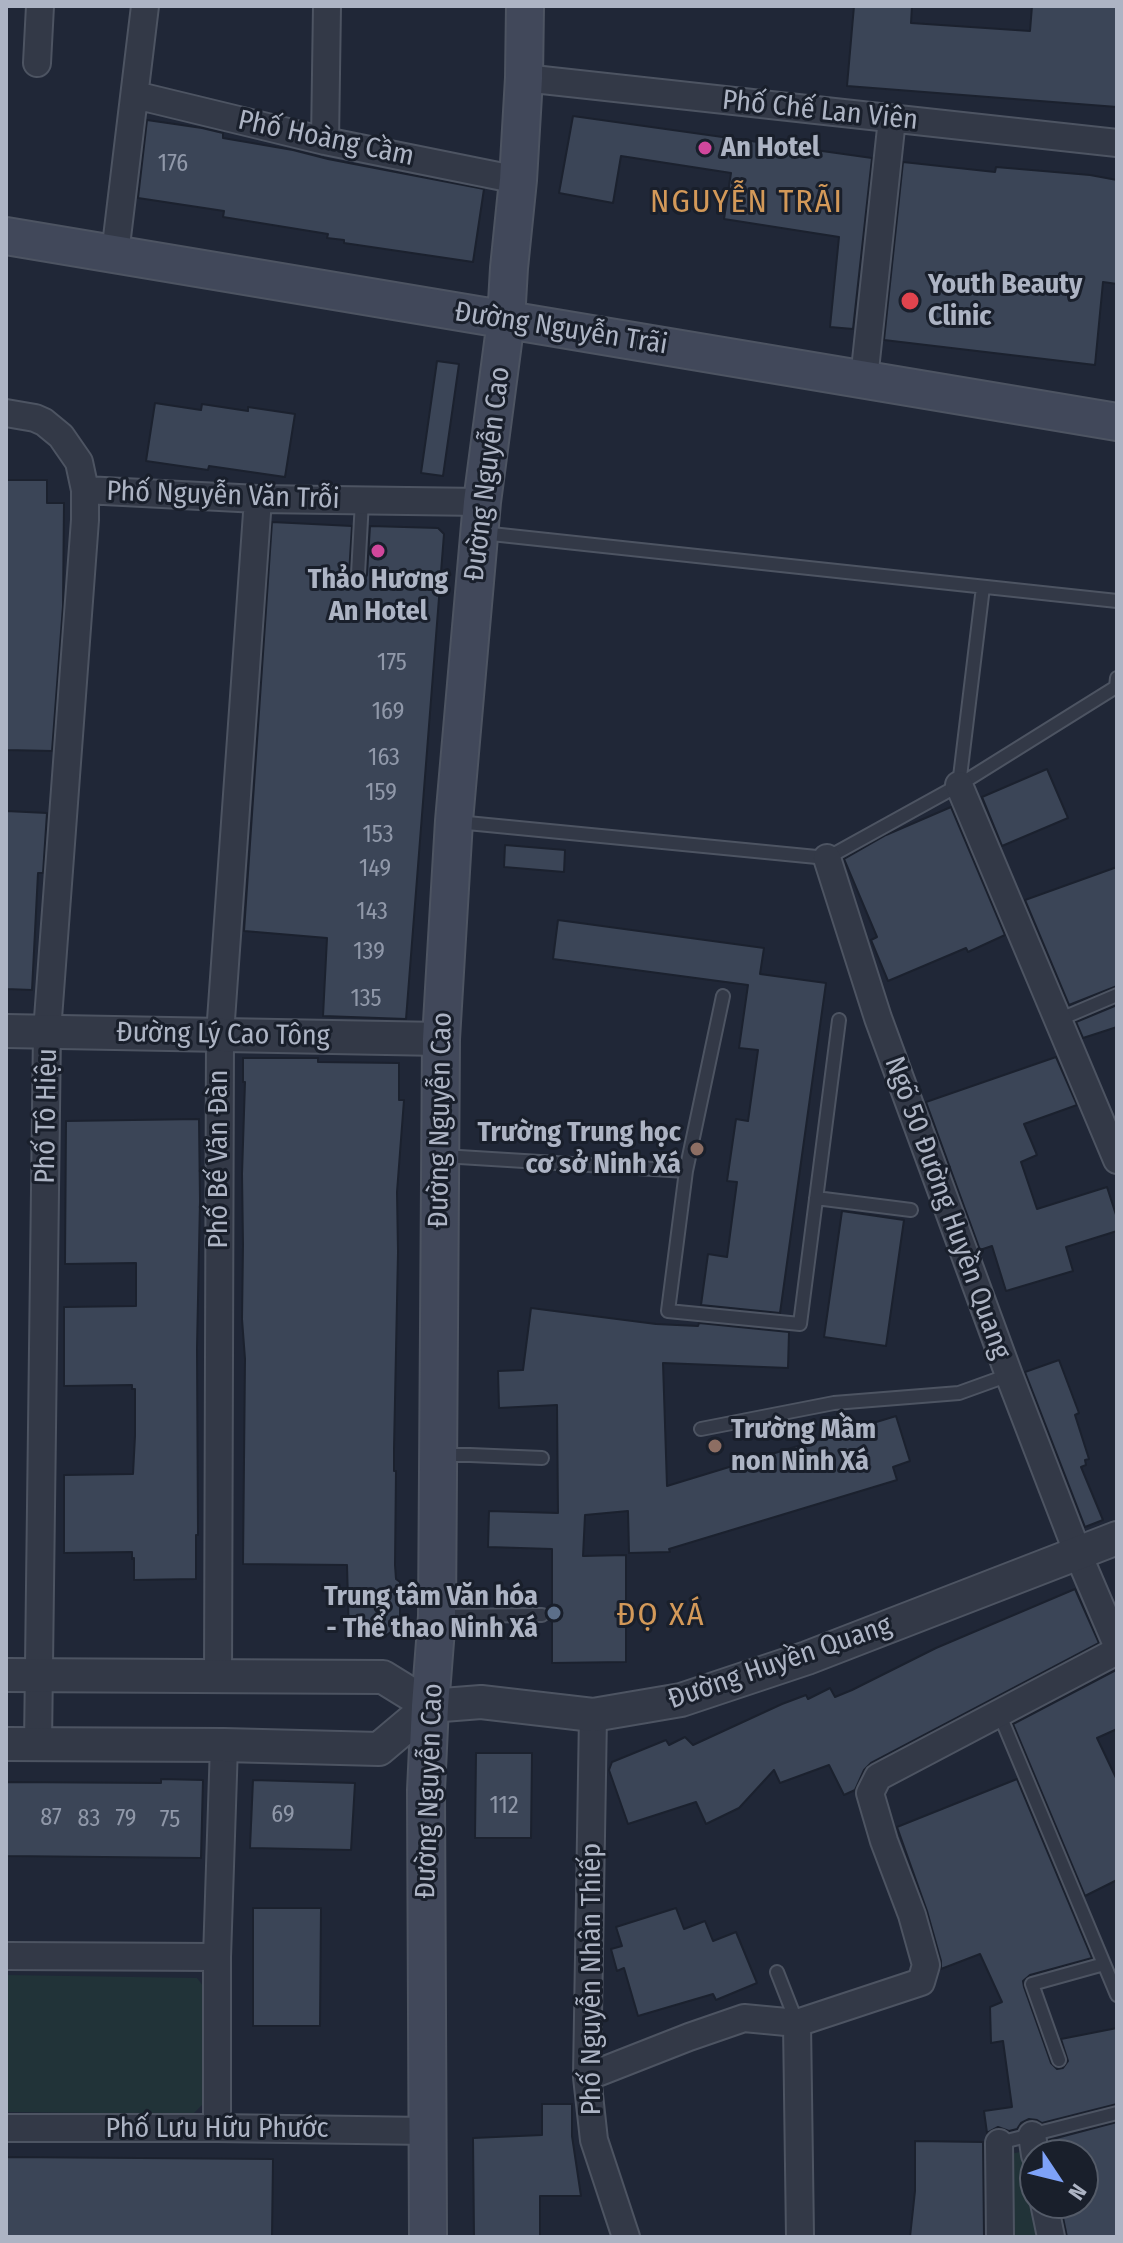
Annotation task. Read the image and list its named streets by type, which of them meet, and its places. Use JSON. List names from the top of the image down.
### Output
{
  "streets": {
    "main road": ["Đường Nguyễn Trãi", "Đường Nguyễn Cao"],
    "street": [
      "Phố Chế Lan Viên",
      "Phố Hoàng Cầm",
      "Phố Nguyễn Văn Trỗi",
      "Đường Lý Cao Tông",
      "Phố Tô Hiệu",
      "Phố Bế Văn Đàn",
      "Ngõ 50 Đường Huyền Quang",
      "Đường Huyền Quang",
      "Phố Nguyễn Nhân Thiếp",
      "Phố Lưu Hữu Phước"
    ]
  },
  "crossings": [
    ["Phố Chế Lan Viên", "Đường Nguyễn Cao"],
    ["Phố Hoàng Cầm", "Đường Nguyễn Cao"],
    ["Đường Nguyễn Trãi", "Đường Nguyễn Cao"],
    ["Đường Nguyễn Cao", "Phố Nguyễn Văn Trỗi"],
    ["Đường Nguyễn Cao", "Đường Lý Cao Tông"],
    ["Đường Nguyễn Cao", "Đường Huyền Quang"],
    ["Đường Nguyễn Cao", "Phố Lưu Hữu Phước"],
    ["Phố Nguyễn Văn Trỗi", "Phố Tô Hiệu"],
    ["Phố Nguyễn Văn Trỗi", "Phố Bế Văn Đàn"],
    ["Đường Lý Cao Tông", "Phố Tô Hiệu"],
    ["Đường Lý Cao Tông", "Phố Bế Văn Đàn"],
    ["Ngõ 50 Đường Huyền Quang", "Đường Huyền Quang"],
    ["Đường Huyền Quang", "Phố Nguyễn Nhân Thiếp"]
  ],
  "districts": ["NGUYỄN TRÃI", "ĐỌ XÁ"],
  "places": [
    "An Hotel",
    "Youth Beauty Clinic",
    "Thảo Hương An Hotel",
    "Trường Trung học cơ sở Ninh Xá",
    "Trường Mầm non Ninh Xá",
    "Trung tâm Văn hóa - Thể thao Ninh Xá"
  ],
  "house_numbers": [
    "176",
    "175",
    "169",
    "163",
    "159",
    "153",
    "149",
    "143",
    "139",
    "135",
    "112",
    "69",
    "87",
    "83",
    "79",
    "75"
  ],
  "north": "bottom right"
}
